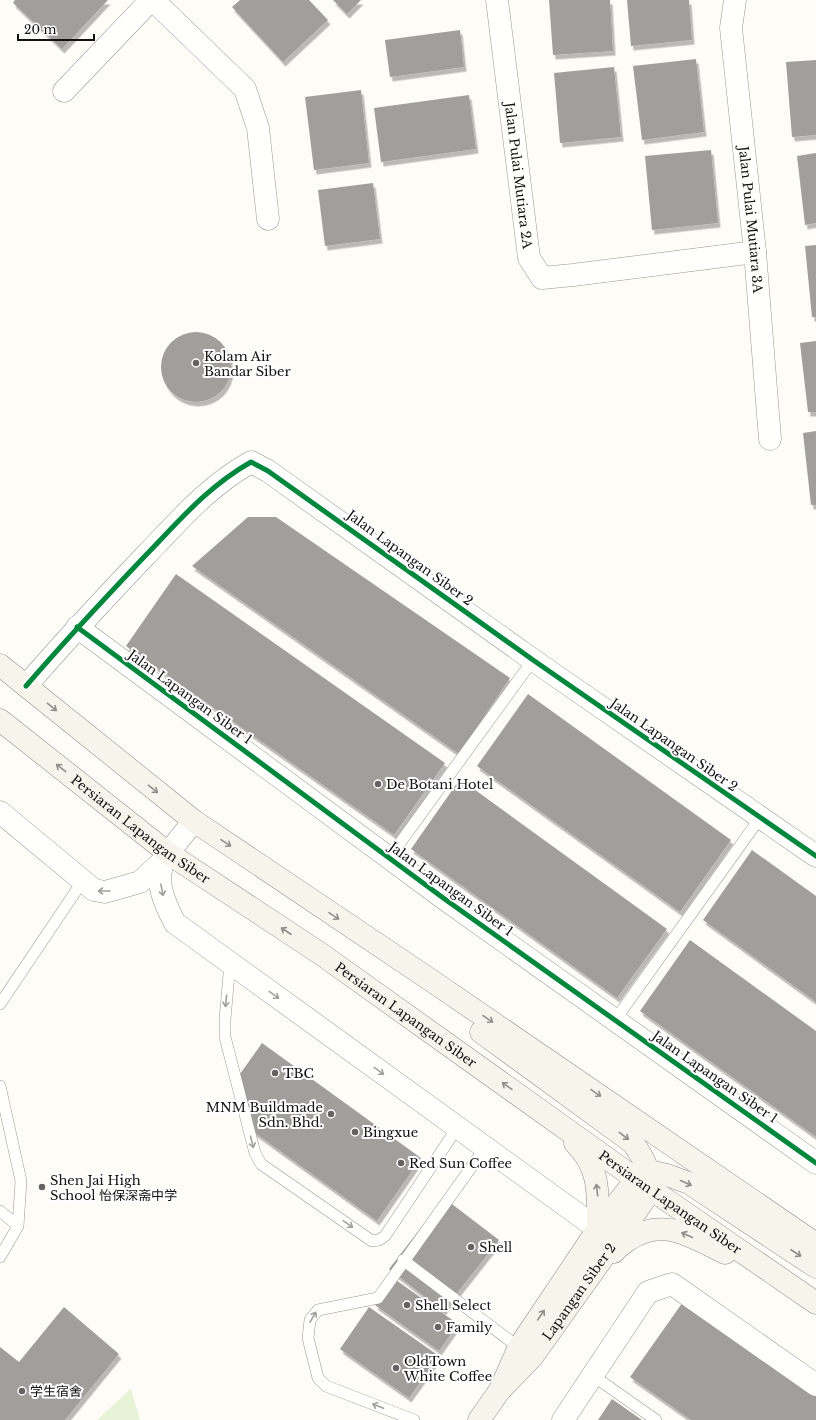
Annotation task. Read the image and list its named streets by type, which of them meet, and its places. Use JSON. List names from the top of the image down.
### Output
{
  "streets": {
    "main road": ["Persiaran Lapangan Siber", "Lapangan Siber 2"],
    "street": [
      "Jalan Pulai Mutiara 2A",
      "Jalan Pulai Mutiara 3A",
      "Jalan Lapangan Siber 2",
      "Jalan Lapangan Siber 1"
    ]
  },
  "crossings": [
    ["Jalan Pulai Mutiara 2A", "Jalan Pulai Mutiara 3A"],
    ["Jalan Lapangan Siber 2", "Jalan Lapangan Siber 1"],
    ["Persiaran Lapangan Siber", "Lapangan Siber 2"]
  ],
  "places": [
    "Kolam Air Bandar Siber",
    "De Botani Hotel",
    "TBC",
    "MNM Buildmade Sdn. Bhd.",
    "Bingxue",
    "Red Sun Coffee",
    "Shen Jai High School 怡保深斋中学",
    "Shell",
    "Shell Select",
    "Family",
    "OldTown White Coffee",
    "学生宿舍"
  ],
  "scale_bar": "20 m"
}
